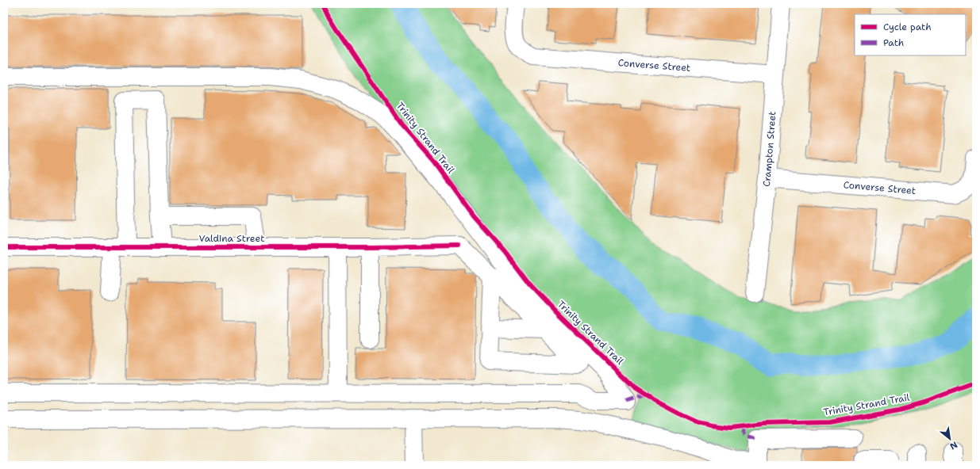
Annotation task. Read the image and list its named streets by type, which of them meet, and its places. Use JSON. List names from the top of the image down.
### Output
{
  "streets": {
    "street": ["Converse Street", "Crampton Street", "Valdina Street"],
    "cycle path": ["Trinity Strand Trail"]
  },
  "crossings": [
    ["Converse Street", "Crampton Street"]
  ],
  "legend": ["Cycle path", "Path"],
  "north": "bottom right"
}
